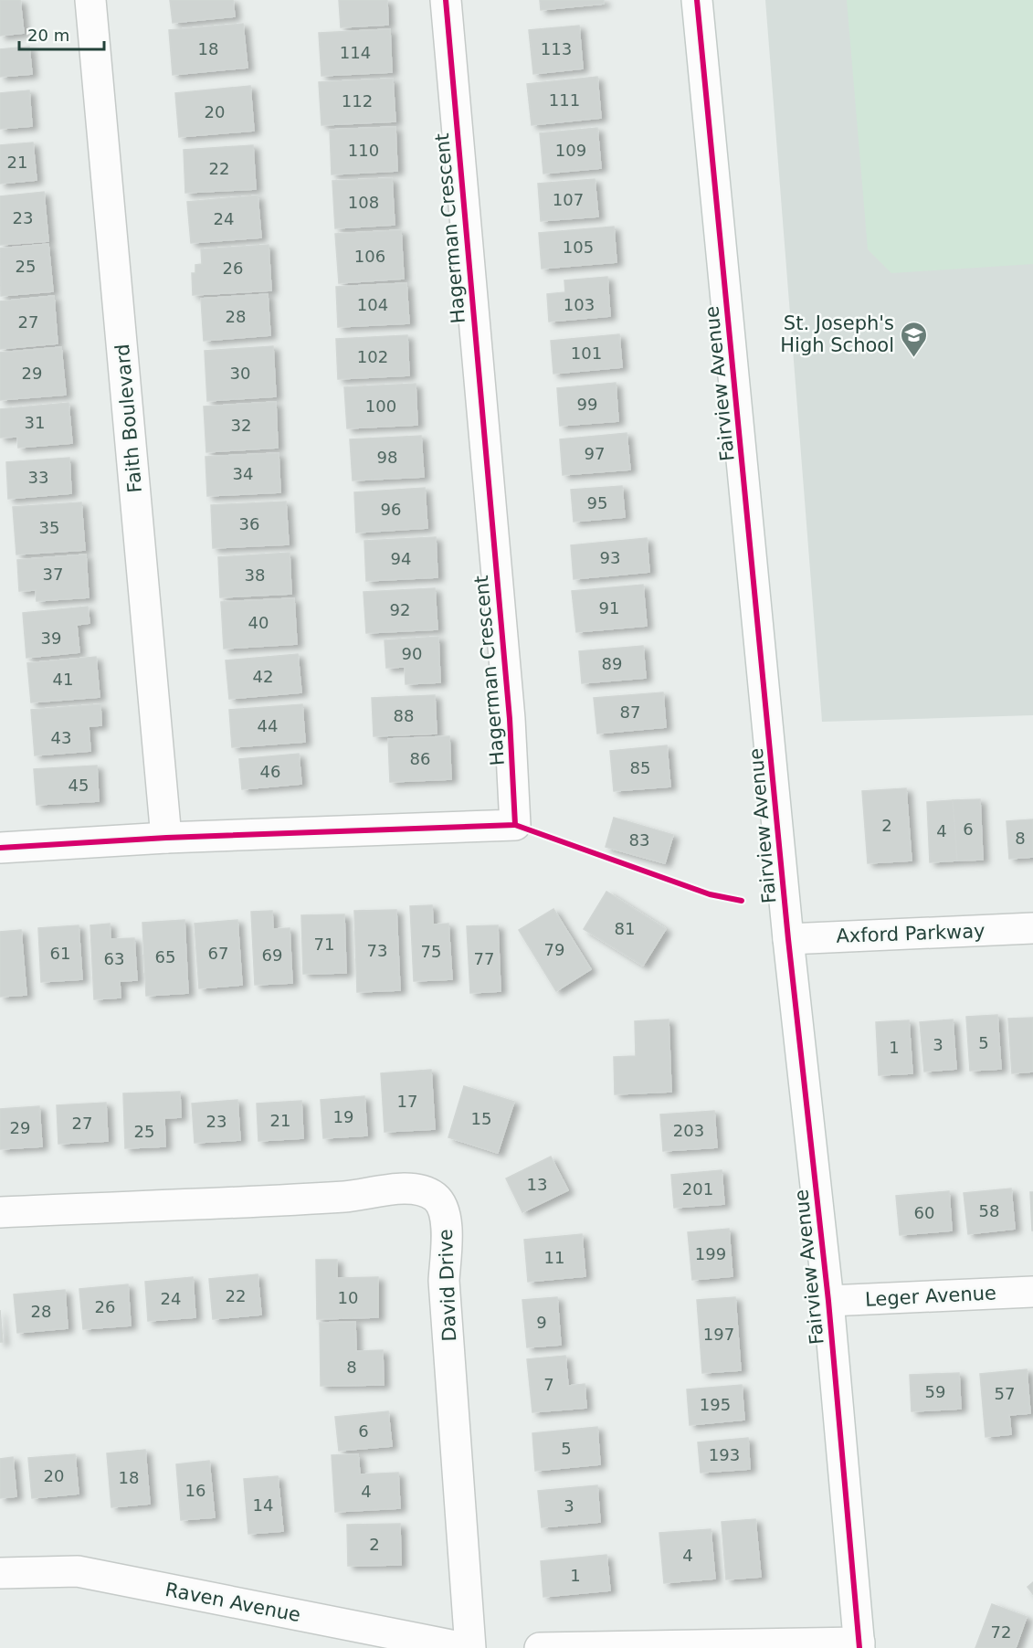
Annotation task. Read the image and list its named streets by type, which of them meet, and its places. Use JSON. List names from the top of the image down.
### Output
{
  "streets": {
    "street": [
      "Hagerman Crescent",
      "Fairview Avenue",
      "Faith Boulevard",
      "Axford Parkway",
      "David Drive",
      "Leger Avenue",
      "Raven Avenue"
    ]
  },
  "crossings": [
    ["Hagerman Crescent", "Faith Boulevard"],
    ["Fairview Avenue", "Axford Parkway"],
    ["Fairview Avenue", "Leger Avenue"]
  ],
  "places": {
    "school or university": ["St. Joseph's High School"]
  },
  "house_numbers": [
    "18",
    "113",
    "114",
    "111",
    "112",
    "20",
    "110",
    "109",
    "21",
    "22",
    "107",
    "108",
    "23",
    "24",
    "105",
    "106",
    "25",
    "26",
    "104",
    "103",
    "28",
    "27",
    "101",
    "102",
    "29",
    "30",
    "99",
    "100",
    "31",
    "32",
    "97",
    "98",
    "34",
    "33",
    "95",
    "96",
    "36",
    "35",
    "93",
    "94",
    "37",
    "38",
    "91",
    "92",
    "40",
    "39",
    "90",
    "89",
    "42",
    "41",
    "87",
    "88",
    "44",
    "43",
    "86",
    "85",
    "46",
    "45",
    "2",
    "6",
    "4",
    "8",
    "83",
    "81",
    "71",
    "79",
    "73",
    "75",
    "61",
    "67",
    "69",
    "65",
    "63",
    "77",
    "5",
    "3",
    "1",
    "17",
    "19",
    "15",
    "21",
    "23",
    "27",
    "29",
    "203",
    "25",
    "13",
    "201",
    "58",
    "60",
    "199",
    "11",
    "22",
    "10",
    "24",
    "26",
    "28",
    "9",
    "197",
    "8",
    "7",
    "59",
    "57",
    "195",
    "6",
    "5",
    "193",
    "20",
    "18",
    "16",
    "4",
    "14",
    "3",
    "2",
    "4",
    "1",
    "72"
  ],
  "scale_bar": "20 m"
}
